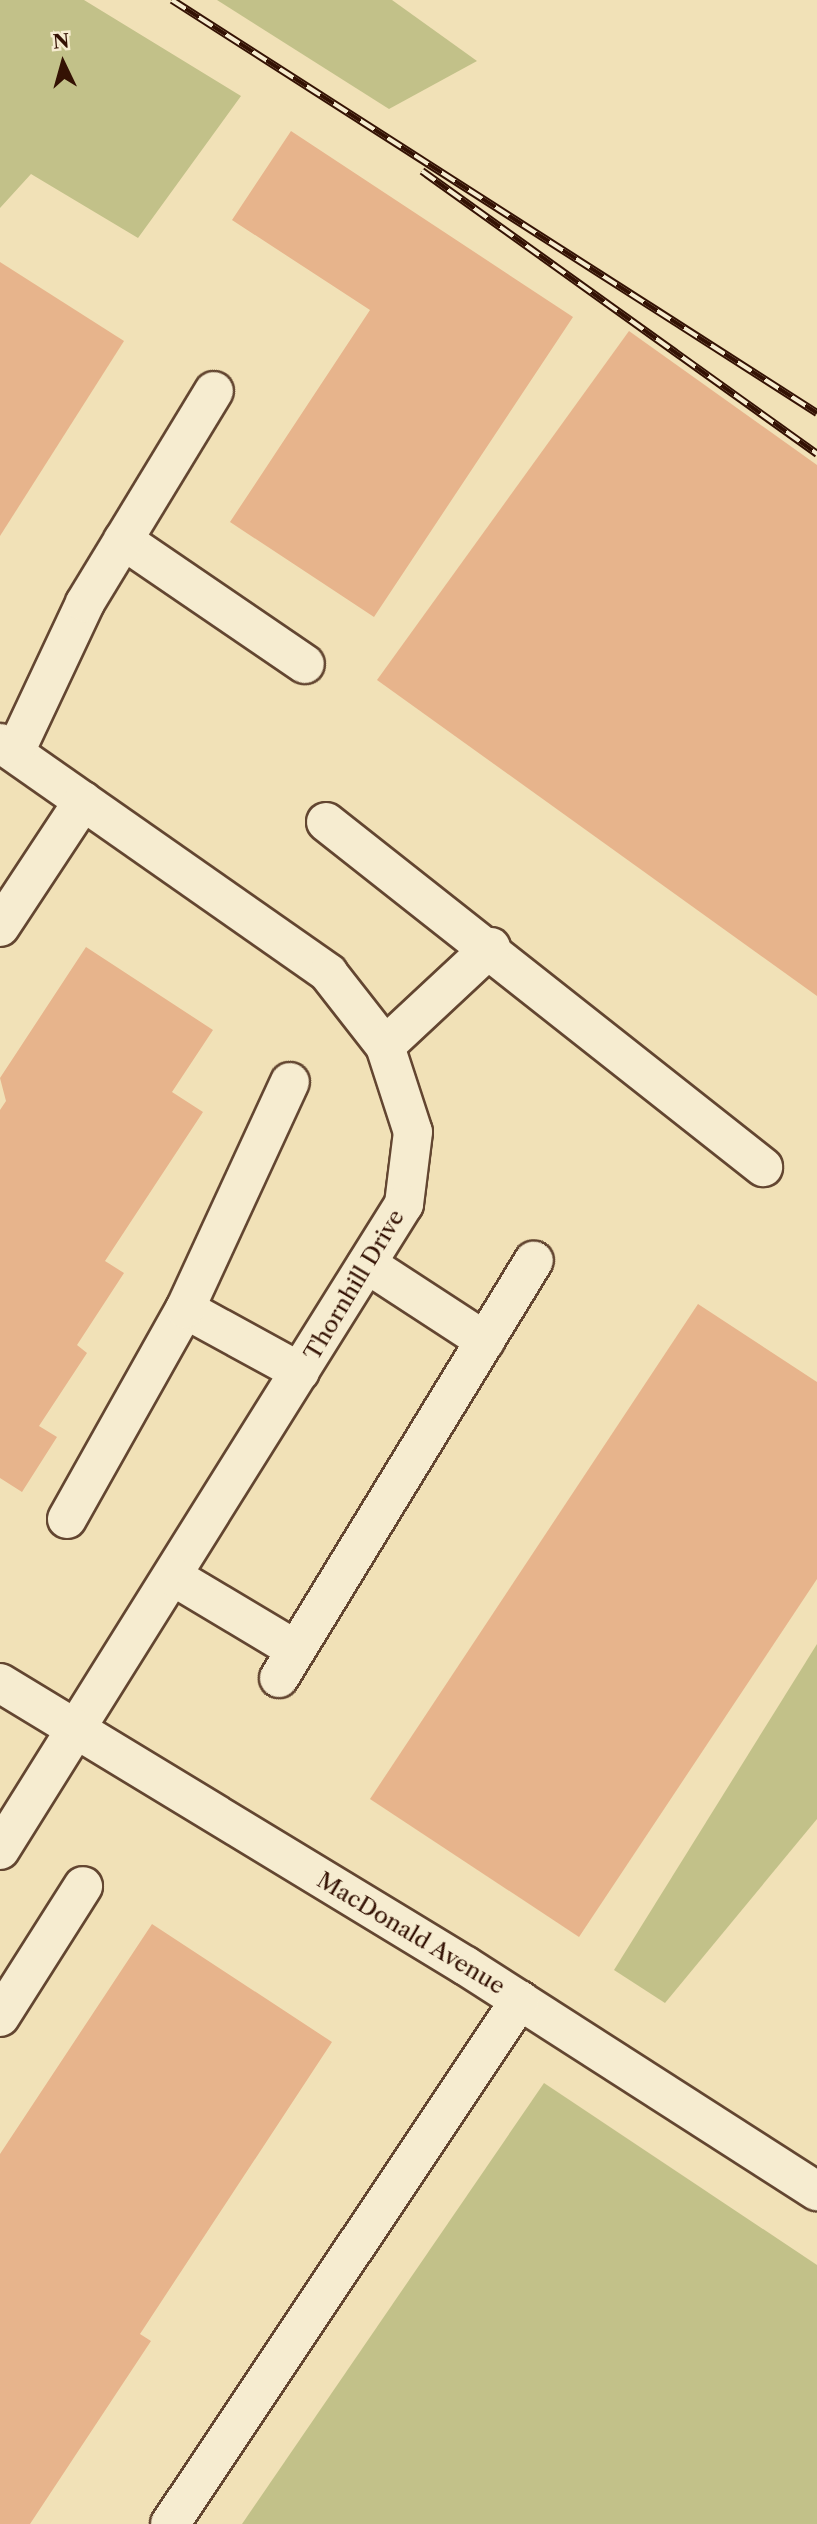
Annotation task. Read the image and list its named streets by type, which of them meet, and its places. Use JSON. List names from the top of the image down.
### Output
{
  "streets": {
    "street": ["Thornhill Drive", "MacDonald Avenue"]
  },
  "crossings": [
    ["Thornhill Drive", "MacDonald Avenue"]
  ],
  "north": "top"
}
